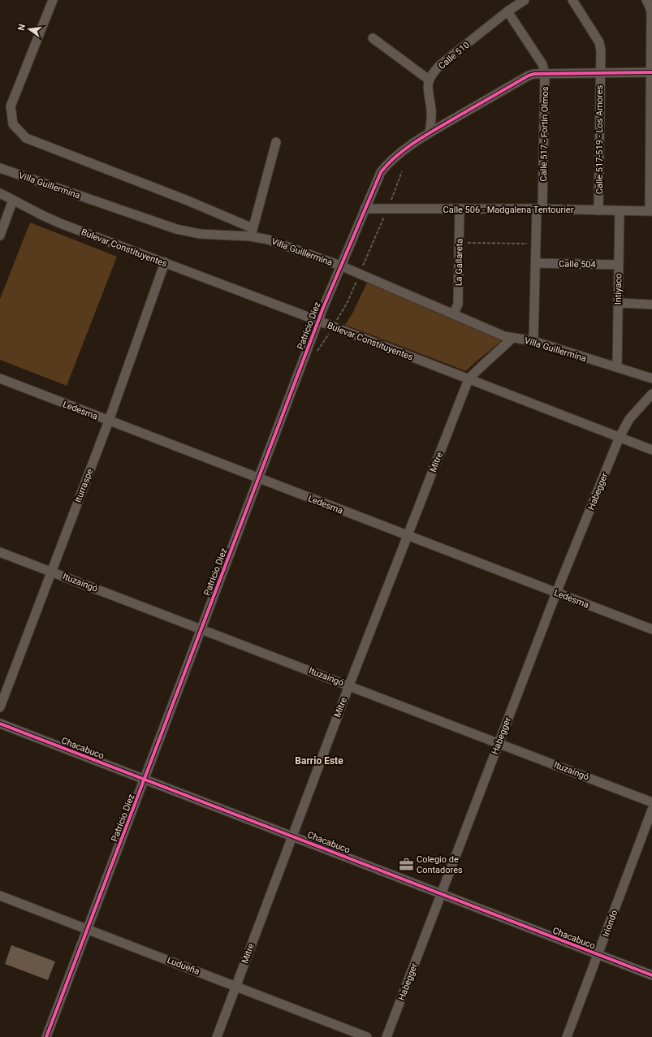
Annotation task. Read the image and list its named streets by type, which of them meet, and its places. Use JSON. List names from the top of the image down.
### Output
{
  "streets": {
    "street": [
      "Calle 510",
      "Calle 517 - Fortin Olmos",
      "Calle 517-519 - Los Amores",
      "Villa Guillermina",
      "Calle 506 - Madgalena Tentourier",
      "Bulevar Constituyentes",
      "La Gallareta",
      "Calle 504",
      "Intiyaco",
      "Patricio Diez",
      "Ledesma",
      "Mitre",
      "Iturraspe",
      "Habegger",
      "Ituzaingó",
      "Chacabuco",
      "Iriondo",
      "Ludueña"
    ]
  },
  "crossings": [
    ["Calle 510", "Calle 517 - Fortin Olmos"],
    ["Calle 517 - Fortin Olmos", "Villa Guillermina"],
    ["Calle 517 - Fortin Olmos", "Calle 506 - Madgalena Tentourier"],
    ["Calle 517 - Fortin Olmos", "Calle 504"],
    ["Calle 517 - Fortin Olmos", "Patricio Diez"],
    ["Calle 517-519 - Los Amores", "Calle 506 - Madgalena Tentourier"],
    ["Calle 517-519 - Los Amores", "Patricio Diez"],
    ["Villa Guillermina", "La Gallareta"],
    ["Villa Guillermina", "Intiyaco"],
    ["Villa Guillermina", "Patricio Diez"],
    ["Calle 506 - Madgalena Tentourier", "La Gallareta"],
    ["Calle 506 - Madgalena Tentourier", "Intiyaco"],
    ["Calle 506 - Madgalena Tentourier", "Patricio Diez"],
    ["Bulevar Constituyentes", "Patricio Diez"],
    ["Bulevar Constituyentes", "Mitre"],
    ["Bulevar Constituyentes", "Iturraspe"],
    ["Bulevar Constituyentes", "Habegger"],
    ["Calle 504", "Intiyaco"],
    ["Patricio Diez", "Ledesma"],
    ["Patricio Diez", "Ituzaingó"],
    ["Patricio Diez", "Chacabuco"],
    ["Patricio Diez", "Ludueña"],
    ["Ledesma", "Mitre"],
    ["Ledesma", "Iturraspe"],
    ["Ledesma", "Habegger"],
    ["Mitre", "Ituzaingó"],
    ["Mitre", "Chacabuco"],
    ["Mitre", "Ludueña"],
    ["Iturraspe", "Ituzaingó"],
    ["Habegger", "Ituzaingó"],
    ["Habegger", "Chacabuco"],
    ["Chacabuco", "Iriondo"]
  ],
  "districts": ["Barrio Este"],
  "places": {
    "office": ["Colegio de Contadores"]
  },
  "north": "left"
}
